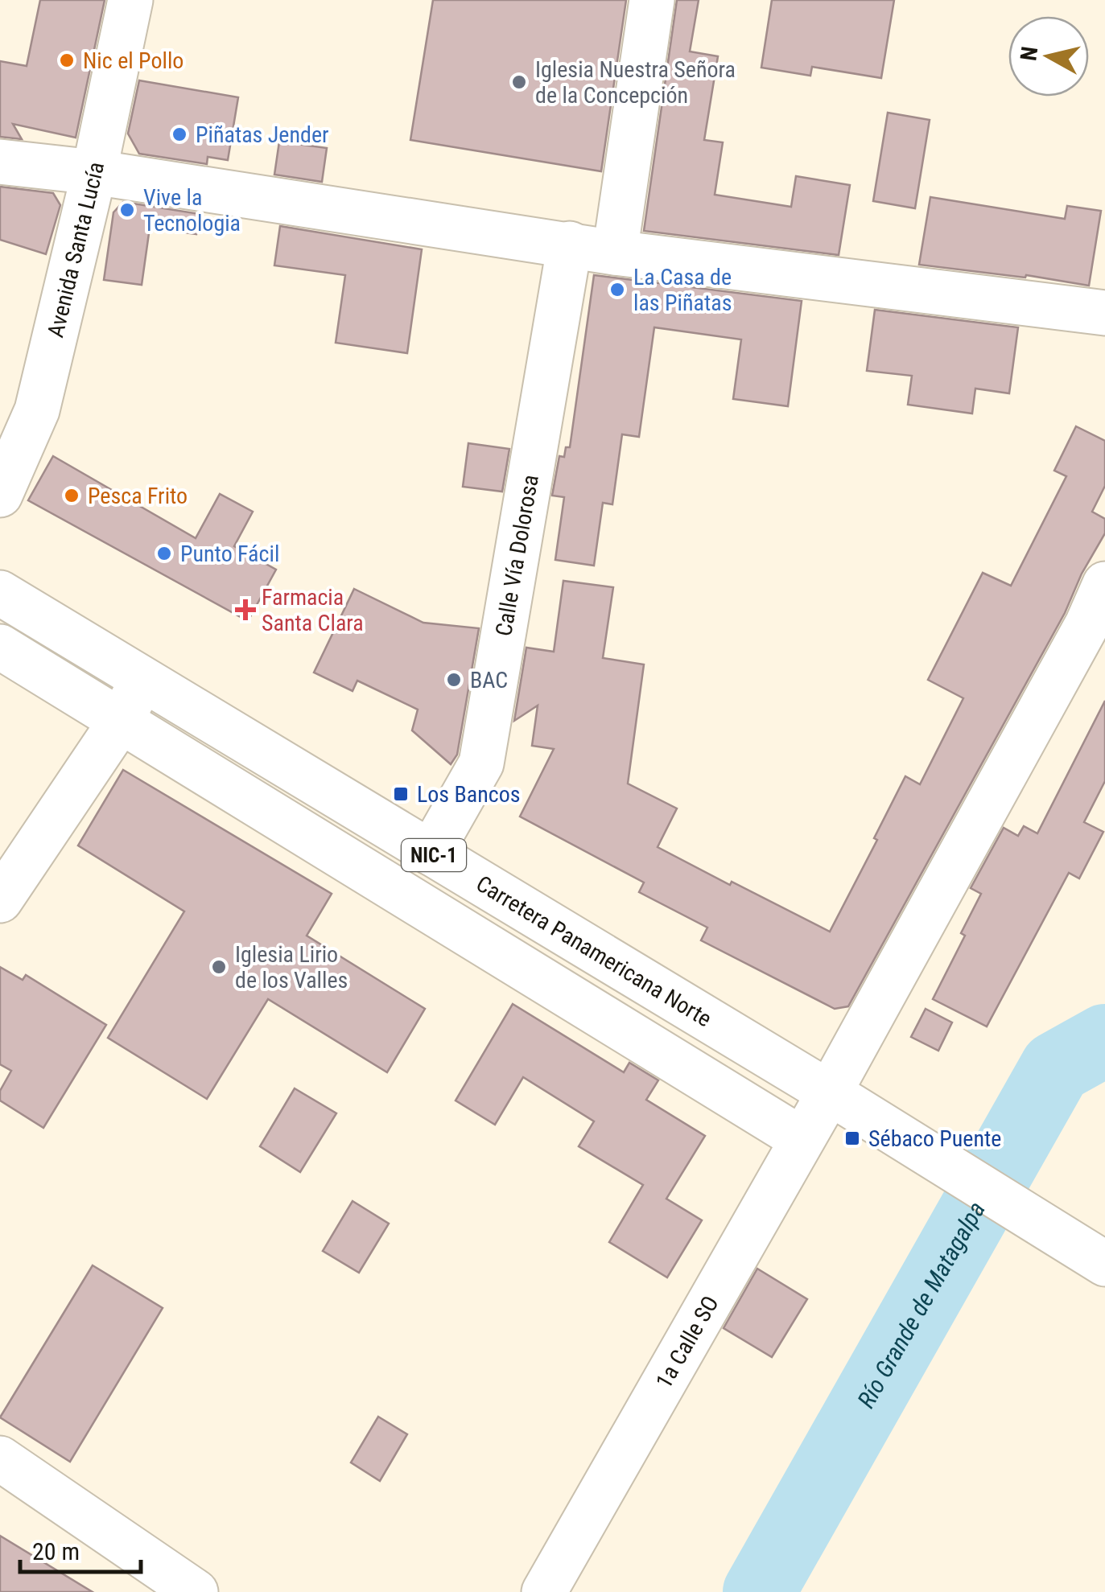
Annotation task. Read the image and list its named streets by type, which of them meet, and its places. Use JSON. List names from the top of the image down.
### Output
{
  "streets": {
    "main road": [
      "Avenida Santa Lucía",
      "Calle Vía Dolorosa",
      "NIC-1",
      "Carretera Panamericana Norte",
      "1a Calle SO"
    ]
  },
  "crossings": [
    ["Calle Vía Dolorosa", "Carretera Panamericana Norte"],
    ["Carretera Panamericana Norte", "1a Calle SO"]
  ],
  "water": ["Río Grande de Matagalpa"],
  "places": {
    "other": [
      "Nic el Pollo",
      "Iglesia Nuestra Señora de la Concepción",
      "Piñatas Jender",
      "Vive la Tecnologia",
      "La Casa de las Piñatas",
      "Pesca Frito",
      "Punto Fácil",
      "BAC",
      "Iglesia Lirio de los Valles"
    ],
    "health": ["Farmacia Santa Clara"],
    "transit": ["Los Bancos", "Sébaco Puente"]
  },
  "scale_bar": "20 m",
  "north": "left"
}
